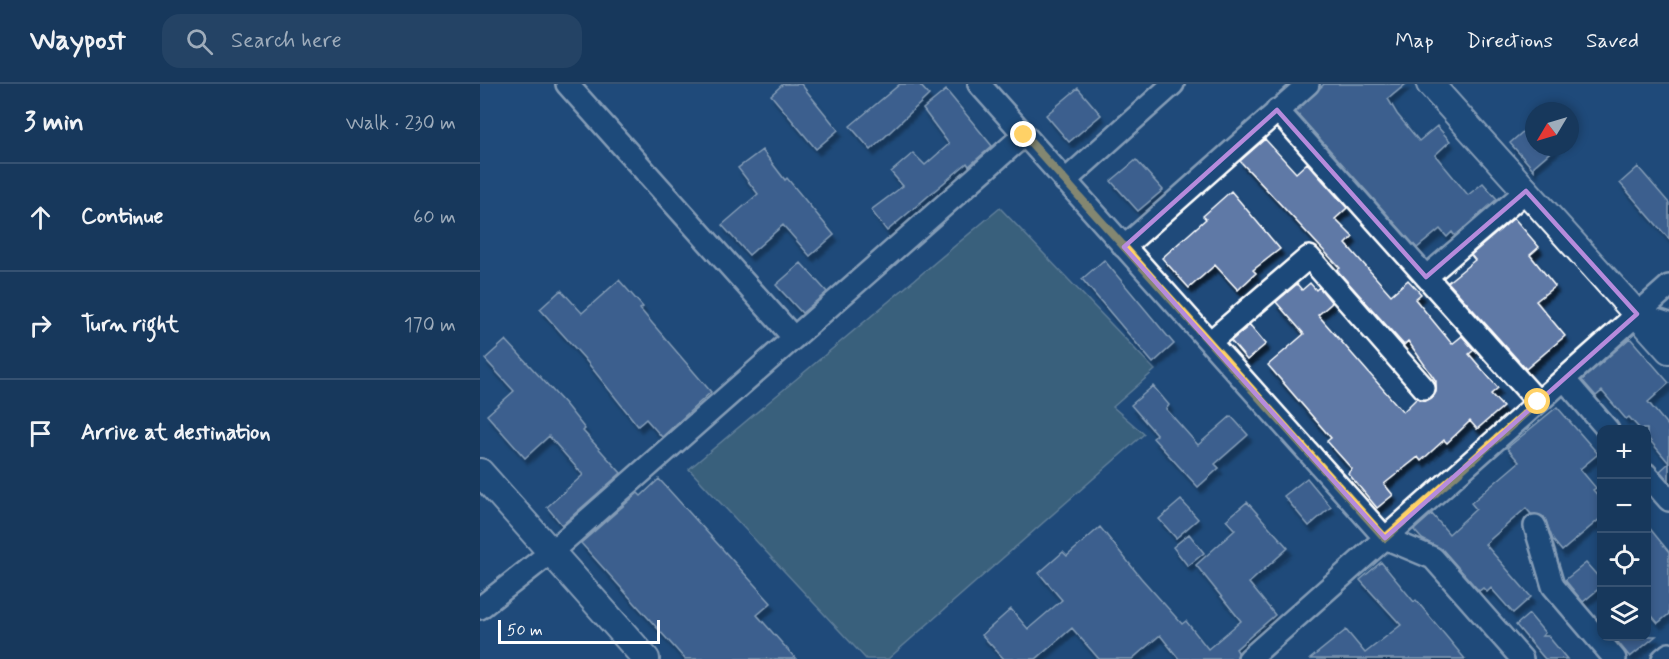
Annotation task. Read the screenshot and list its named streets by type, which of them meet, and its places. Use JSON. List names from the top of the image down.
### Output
{
  "scale_bar": "50 m",
  "north": "bottom left",
  "page": {
    "header": "Waypost",
    "search": "Search here",
    "nav": ["Map", "Directions", "Saved"],
    "heading": ["3 min", "Walk · 230 m"],
    "list": [
      ["Continue", "60 m"],
      ["Turn right", "170 m"],
      "Arrive at destination"
    ],
    "map_buttons": ["+", "−"],
    "scale": "50 m"
  }
}
